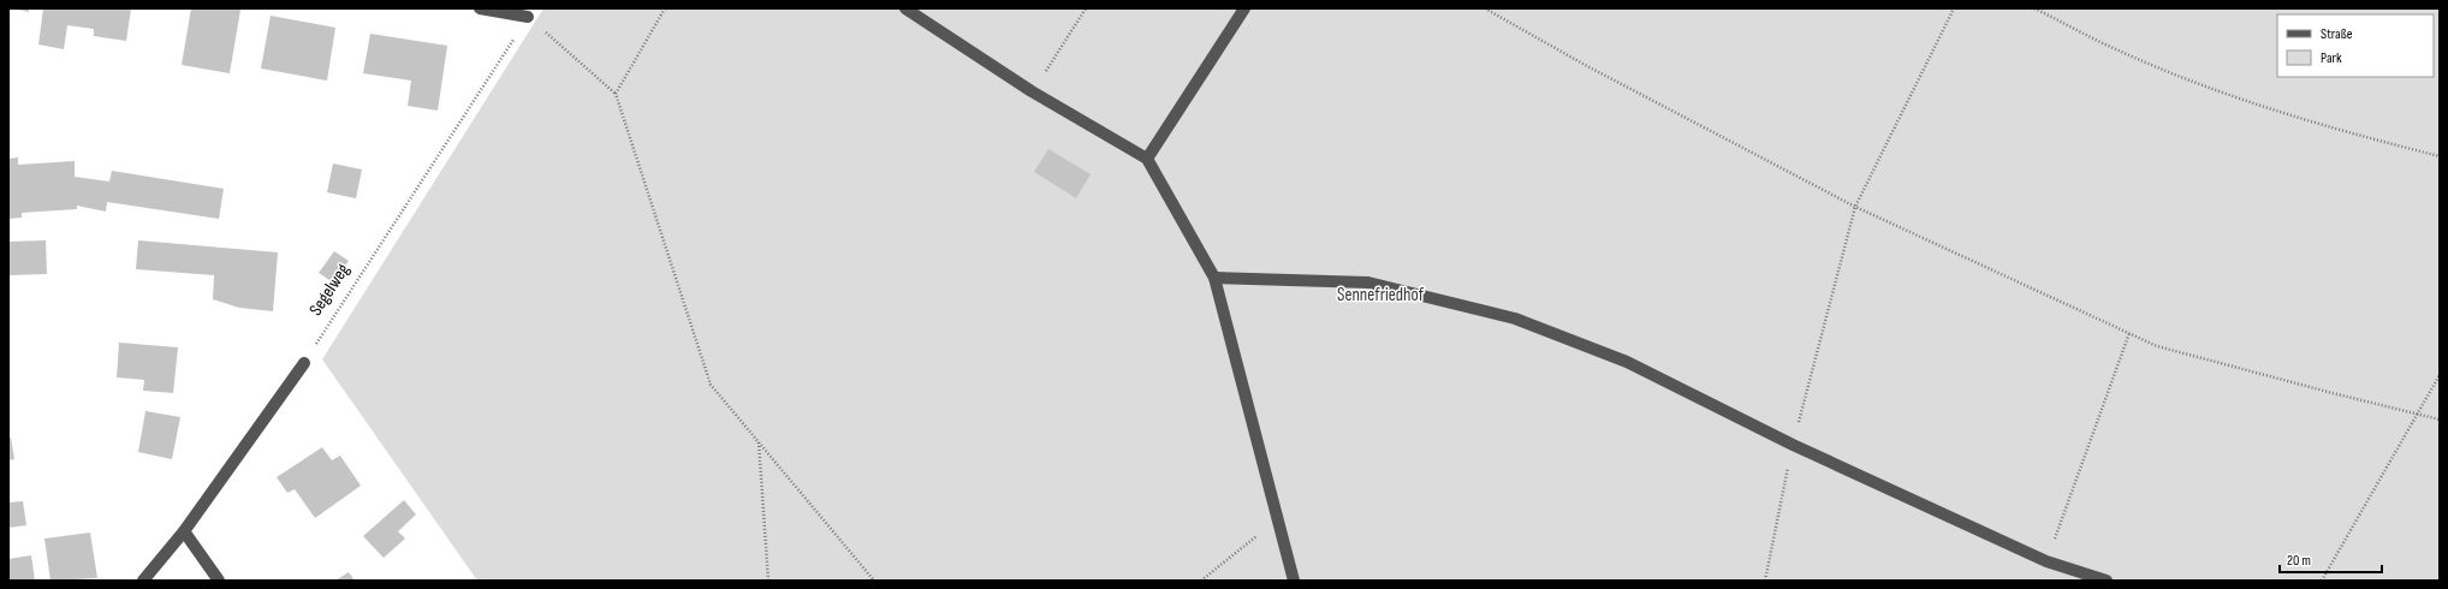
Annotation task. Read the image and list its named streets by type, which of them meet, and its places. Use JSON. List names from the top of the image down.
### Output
{
  "streets": {
    "path": ["Segelweg"]
  },
  "parks": ["Sennefriedhof"],
  "legend": ["Straße", "Park"],
  "scale_bar": "20 m"
}
